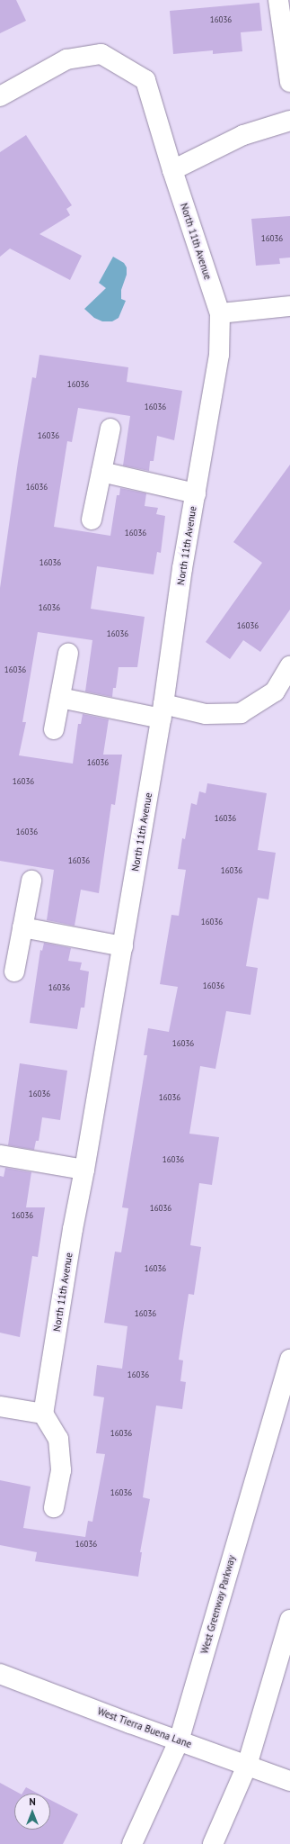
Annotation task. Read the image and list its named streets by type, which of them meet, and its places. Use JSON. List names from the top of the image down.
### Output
{
  "streets": {
    "street": ["North 11th Avenue", "West Greenway Parkway", "West Tierra Buena Lane"]
  },
  "crossings": [
    ["West Greenway Parkway", "West Tierra Buena Lane"]
  ],
  "house_numbers": [
    "16036",
    "16036",
    "16036",
    "16036",
    "16036",
    "16036",
    "16036",
    "16036",
    "16036",
    "16036",
    "16036",
    "16036",
    "16036",
    "16036",
    "16036",
    "16036",
    "16036",
    "16036",
    "16036",
    "16036",
    "16036",
    "16036",
    "16036",
    "16036",
    "16036",
    "16036",
    "16036",
    "16036",
    "16036",
    "16036",
    "16036",
    "16036",
    "16036"
  ],
  "north": "top"
}
